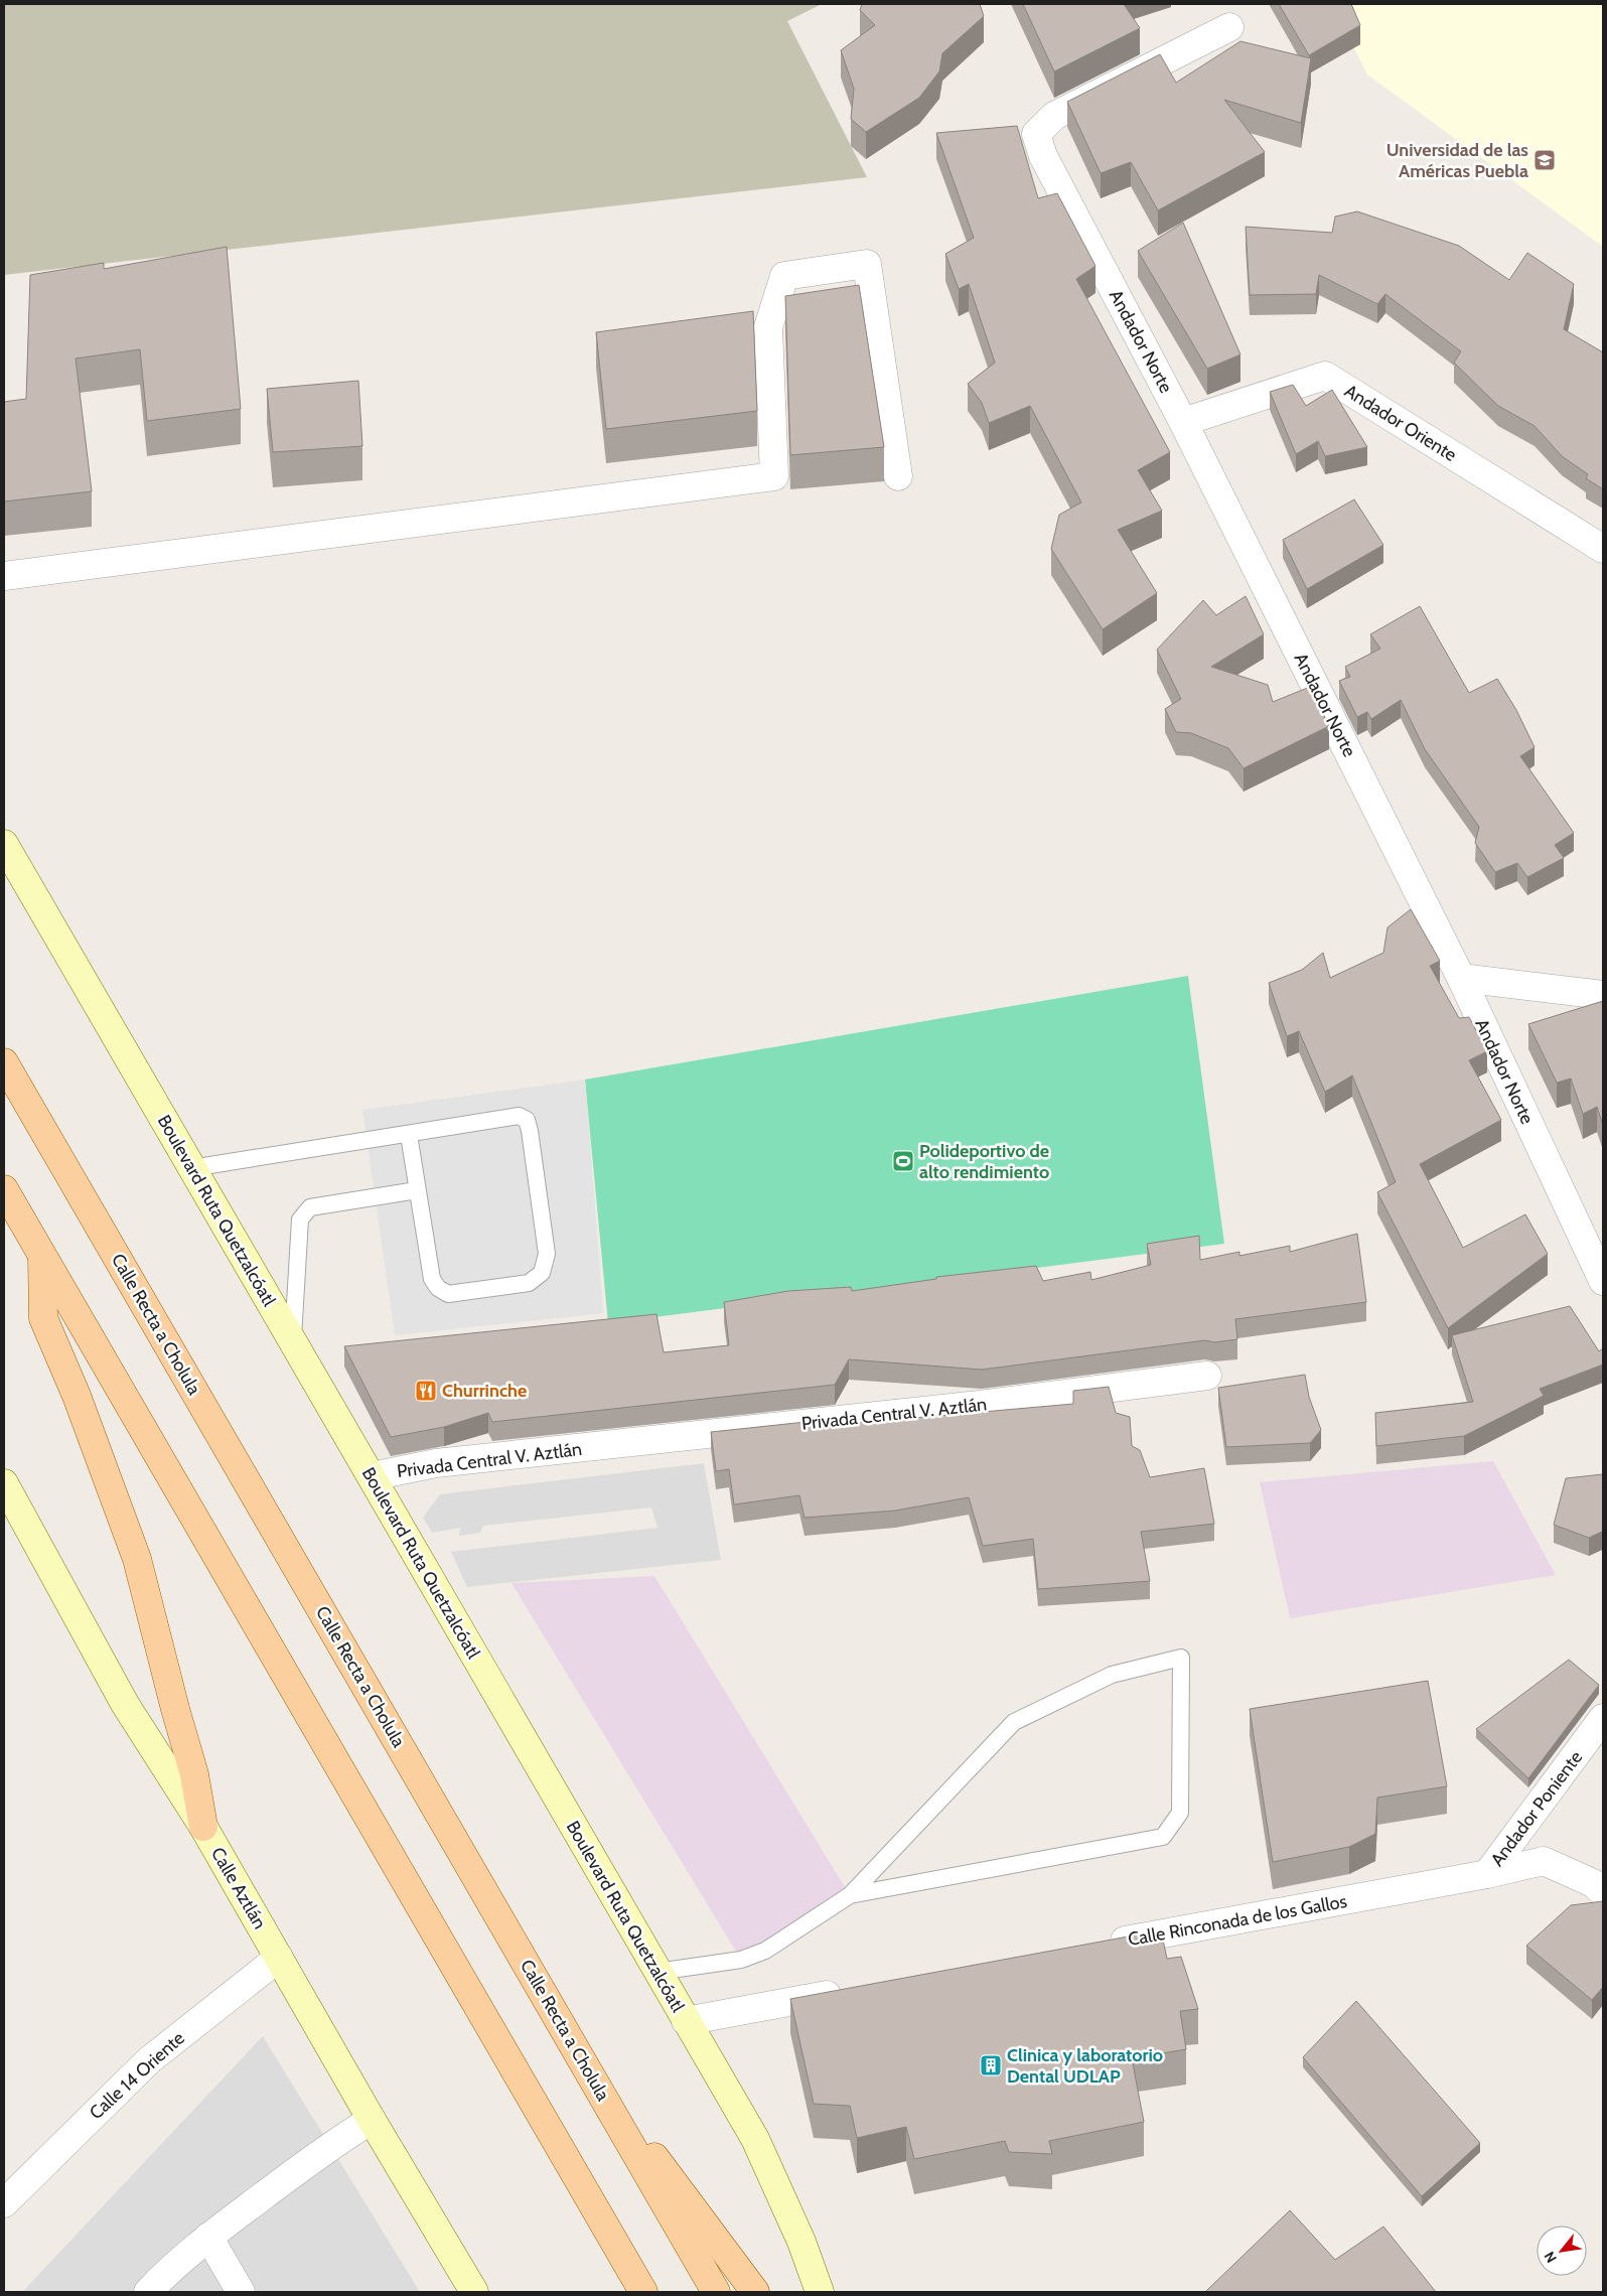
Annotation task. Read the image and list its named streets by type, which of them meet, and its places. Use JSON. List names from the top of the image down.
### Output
{
  "streets": {
    "main road": ["Boulevard Ruta Quetzalcóatl", "Calle Recta a Cholula", "Calle Aztlán"],
    "street": [
      "Andador Norte",
      "Andador Oriente",
      "Privada Central V. Aztlán",
      "Andador Poniente",
      "Calle Rinconada de los Gallos",
      "Calle 14 Oriente"
    ]
  },
  "crossings": [
    ["Andador Norte", "Andador Oriente"],
    ["Boulevard Ruta Quetzalcóatl", "Privada Central V. Aztlán"],
    ["Andador Poniente", "Calle Rinconada de los Gallos"],
    ["Calle Aztlán", "Calle 14 Oriente"]
  ],
  "places": {
    "school or university": ["Universidad de las Américas Puebla"],
    "sports": ["Polideportivo de alto rendimiento"],
    "restaurant": ["Churrinche"],
    "building": ["Clinica y laboratorio Dental UDLAP"]
  },
  "north": "bottom left"
}
